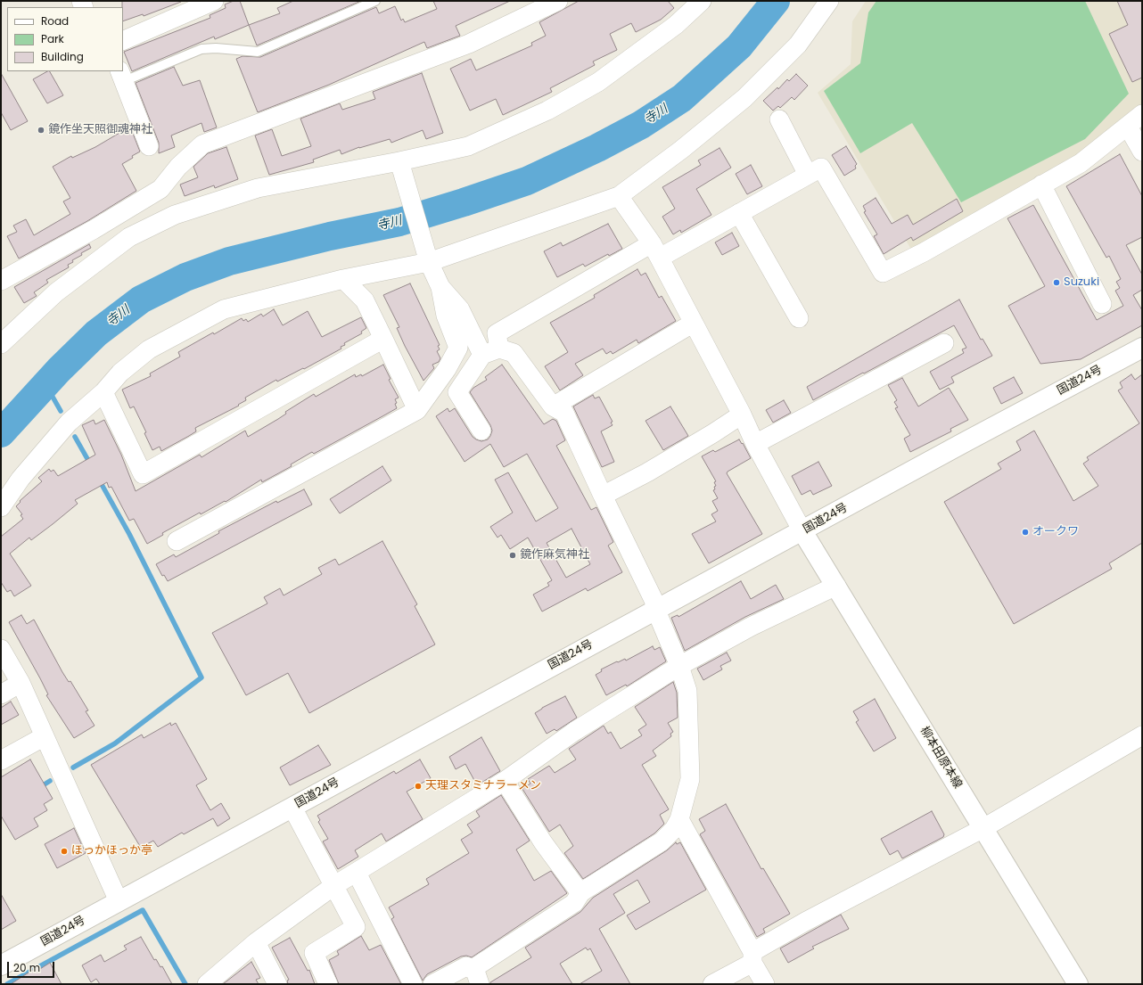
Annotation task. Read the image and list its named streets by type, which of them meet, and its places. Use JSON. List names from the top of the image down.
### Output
{
  "streets": {
    "main road": ["国道24号", "柳本田原本線"]
  },
  "crossings": [
    ["国道24号", "柳本田原本線"]
  ],
  "water": ["寺川"],
  "places": [
    "鏡作坐天照御魂神社",
    "Suzuki",
    "オークワ",
    "鏡作麻気神社",
    "天理スタミナラーメン",
    "ほっかほっか亭"
  ],
  "legend": ["Road", "Park", "Building"],
  "scale_bar": "20 m"
}
